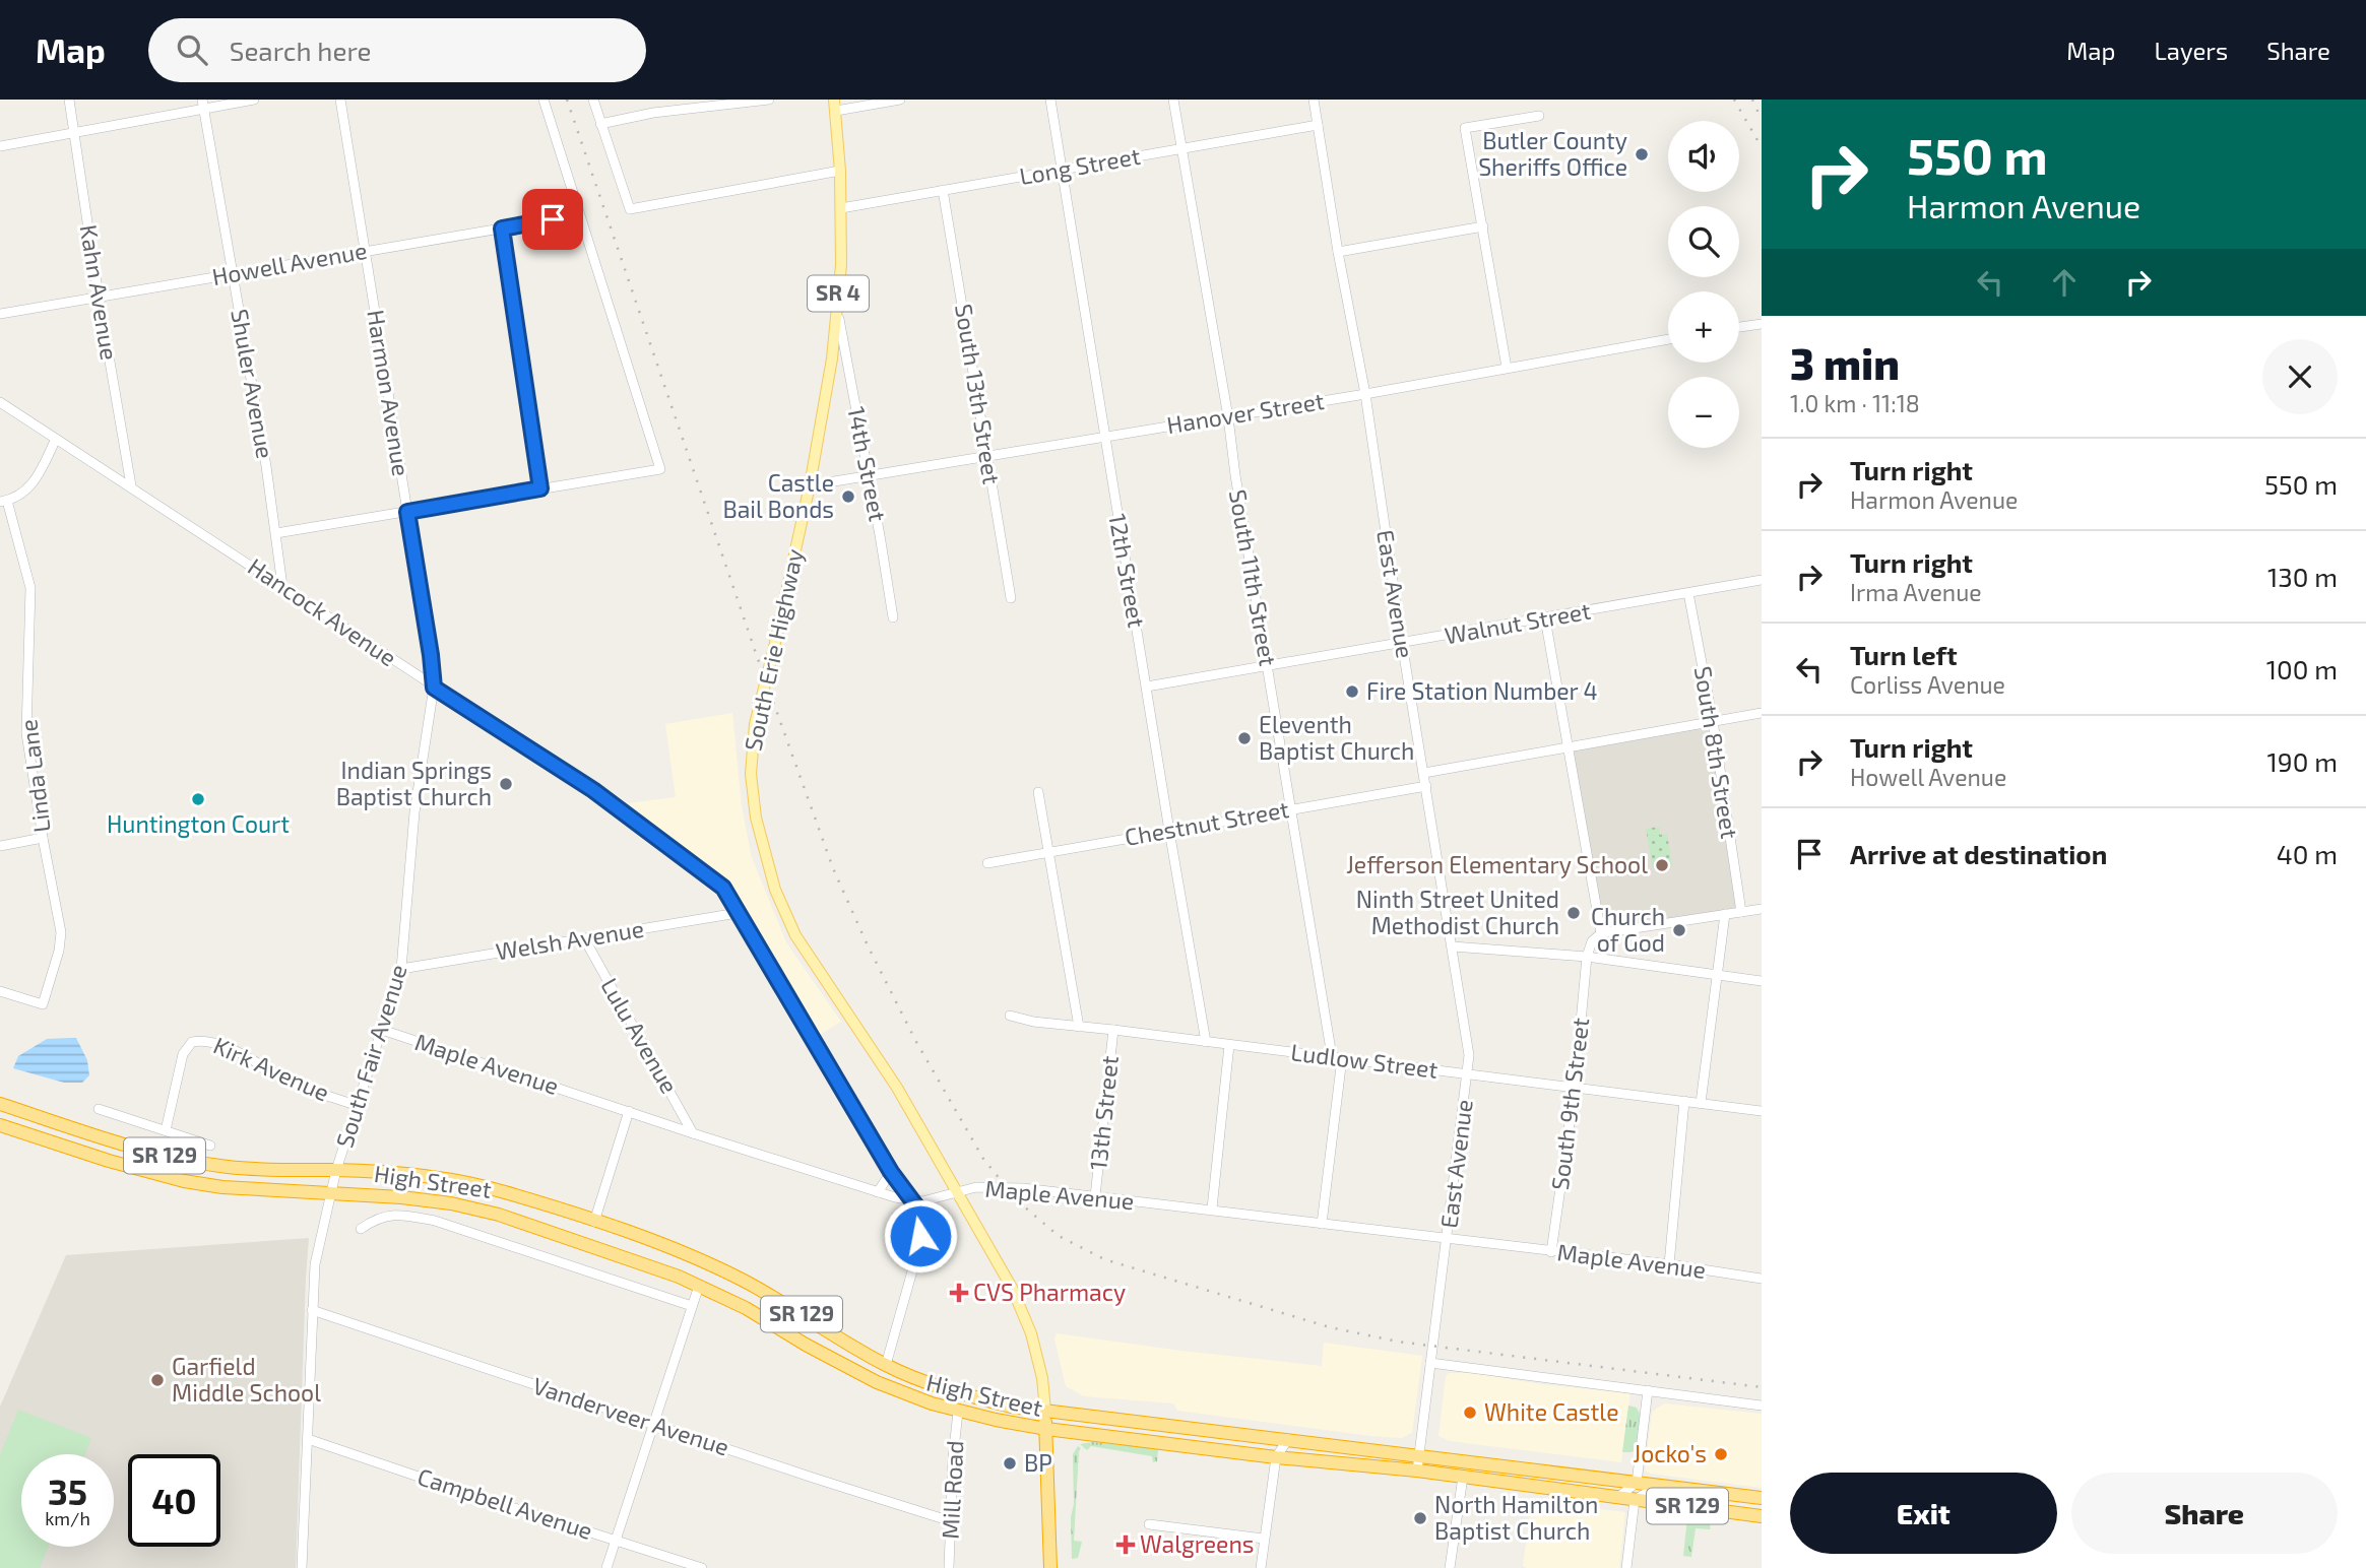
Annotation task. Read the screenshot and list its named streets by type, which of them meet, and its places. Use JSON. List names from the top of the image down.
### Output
{
  "streets": {
    "highway": [
      "SR 4",
      "South Erie Highway",
      "SR 129",
      "High Street"
    ],
    "street": [
      "Long Street",
      "Howell Avenue",
      "Kahn Avenue",
      "Shuler Avenue",
      "Harmon Avenue",
      "South 13th Street",
      "Hanover Street",
      "14th Street",
      "12th Street",
      "South 11th Street",
      "East Avenue",
      "Hancock Avenue",
      "Walnut Street",
      "South 8th Street",
      "Linda Lane",
      "Chestnut Street",
      "Welsh Avenue",
      "Lulu Avenue",
      "South Fair Avenue",
      "Ludlow Street",
      "Maple Avenue",
      "Kirk Avenue",
      "South 9th Street",
      "13th Street",
      "Vanderveer Avenue",
      "Mill Road",
      "Campbell Avenue"
    ]
  },
  "crossings": [
    ["Long Street", "South 13th Street"],
    ["Long Street", "12th Street"],
    ["Long Street", "South 11th Street"],
    ["Long Street", "East Avenue"],
    ["Long Street", "South Erie Highway"],
    ["Howell Avenue", "Kahn Avenue"],
    ["Howell Avenue", "Shuler Avenue"],
    ["Howell Avenue", "Harmon Avenue"],
    ["Kahn Avenue", "Hancock Avenue"],
    ["SR 4", "South Erie Highway"],
    ["SR 4", "High Street"],
    ["Shuler Avenue", "Hancock Avenue"],
    ["Harmon Avenue", "Hancock Avenue"],
    ["Harmon Avenue", "South Fair Avenue"],
    ["South 13th Street", "Hanover Street"],
    ["Hanover Street", "14th Street"],
    ["Hanover Street", "12th Street"],
    ["Hanover Street", "South 11th Street"],
    ["Hanover Street", "East Avenue"],
    ["Hanover Street", "South Erie Highway"],
    ["14th Street", "South Erie Highway"],
    ["12th Street", "Walnut Street"],
    ["12th Street", "Chestnut Street"],
    ["12th Street", "Ludlow Street"],
    ["South 11th Street", "Walnut Street"],
    ["South 11th Street", "Chestnut Street"],
    ["South 11th Street", "Ludlow Street"],
    ["South 11th Street", "Maple Avenue"],
    ["East Avenue", "Walnut Street"],
    ["East Avenue", "Chestnut Street"],
    ["East Avenue", "Ludlow Street"],
    ["East Avenue", "Maple Avenue"],
    ["East Avenue", "High Street"],
    ["Hancock Avenue", "Welsh Avenue"],
    ["Hancock Avenue", "South Fair Avenue"],
    ["Hancock Avenue", "Maple Avenue"],
    ["Hancock Avenue", "High Street"],
    ["Walnut Street", "South 8th Street"],
    ["South Erie Highway", "Maple Avenue"],
    ["South Erie Highway", "High Street"],
    ["Welsh Avenue", "Lulu Avenue"],
    ["Welsh Avenue", "South Fair Avenue"],
    ["Lulu Avenue", "Maple Avenue"],
    ["South Fair Avenue", "Maple Avenue"],
    ["South Fair Avenue", "Kirk Avenue"],
    ["South Fair Avenue", "High Street"],
    ["South Fair Avenue", "Vanderveer Avenue"],
    ["South Fair Avenue", "Campbell Avenue"],
    ["Ludlow Street", "South 9th Street"],
    ["Ludlow Street", "13th Street"],
    ["Maple Avenue", "South 9th Street"],
    ["Maple Avenue", "13th Street"],
    ["High Street", "Mill Road"],
    ["Vanderveer Avenue", "Mill Road"]
  ],
  "places": {
    "other": [
      "Butler County Sheriffs Office",
      "Castle Bail Bonds",
      "Fire Station Number 4",
      "Eleventh Baptist Church",
      "Indian Springs Baptist Church",
      "Huntington Court",
      "Jefferson Elementary School",
      "Ninth Street United Methodist Church",
      "Church of God",
      "Garfield Middle School",
      "White Castle",
      "Jocko's",
      "BP",
      "North Hamilton Baptist Church"
    ],
    "health": ["CVS Pharmacy", "Walgreens"]
  },
  "page": {
    "header": "Map",
    "search": "Search here",
    "nav": ["Map", "Layers", "Share"],
    "turn": ["550 m", "Harmon Avenue"],
    "map_buttons": ["+", "−"],
    "heading": ["3 min", "1.0 km · 11:18"],
    "list": [
      {
        "name": "Turn right",
        "note": "Harmon Avenue",
        "value": "550 m"
      },
      {
        "name": "Turn right",
        "note": "Irma Avenue",
        "value": "130 m"
      },
      {
        "name": "Turn left",
        "note": "Corliss Avenue",
        "value": "100 m"
      },
      {
        "name": "Turn right",
        "note": "Howell Avenue",
        "value": "190 m"
      },
      {
        "name": "Arrive at destination",
        "value": "40 m"
      }
    ],
    "speed": "35 km/h",
    "limit": "40",
    "buttons": ["Exit", "Share"]
  }
}
